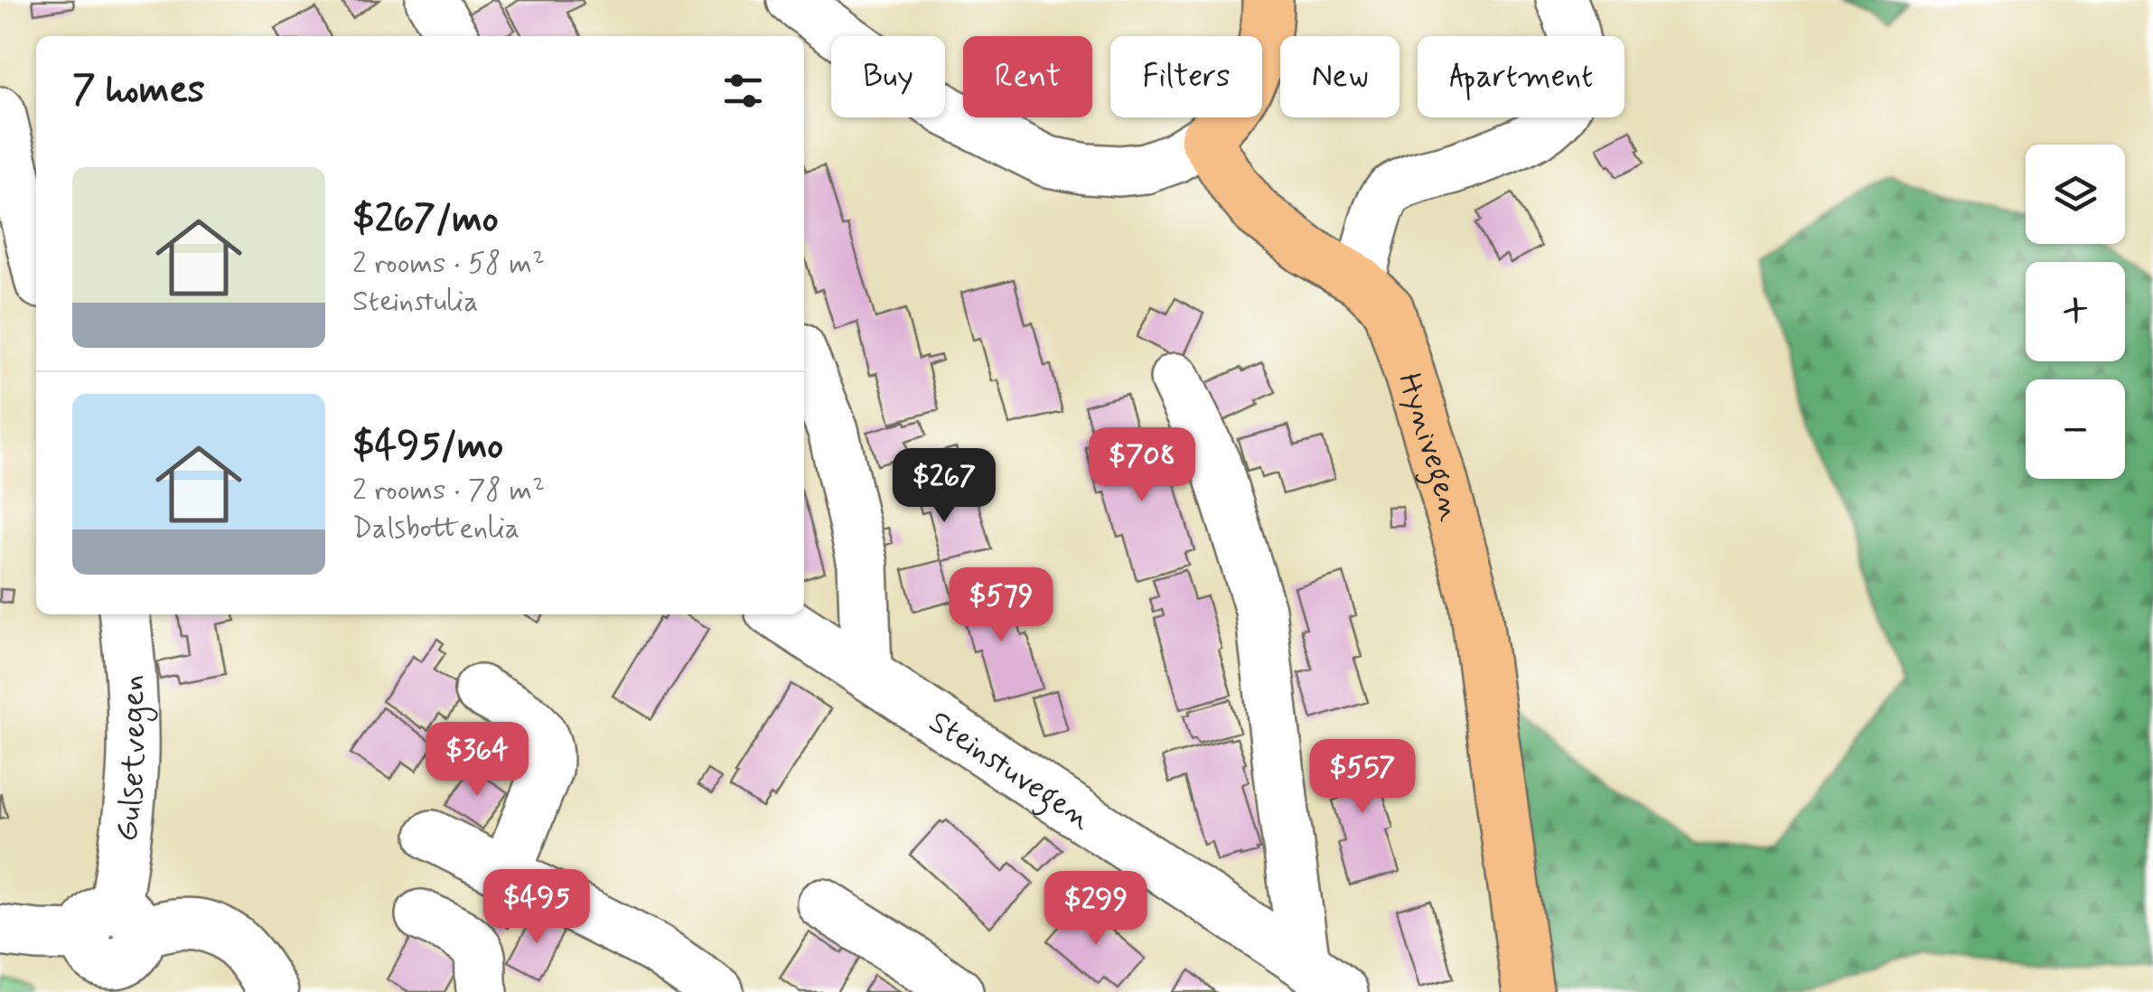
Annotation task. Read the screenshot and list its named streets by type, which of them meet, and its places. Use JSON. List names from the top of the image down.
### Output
{
  "streets": {
    "main road": ["Hynivegen"],
    "street": ["Gulsetvegen", "Steinstuvegen"]
  },
  "page": {
    "chip": [
      "Buy",
      "Rent",
      "Filters",
      "New",
      "Apartment"
    ],
    "heading": "7 homes",
    "map_buttons": ["+", "−"],
    "list": [
      {
        "name": "$267/mo",
        "note": "2 rooms · 58 m² · Steinstulia"
      },
      {
        "name": "$495/mo",
        "note": "2 rooms · 78 m² · Dalsbottenlia"
      }
    ],
    "price": [
      "$708",
      "$267",
      "$579",
      "$364",
      "$557",
      "$495",
      "$299"
    ]
  }
}
